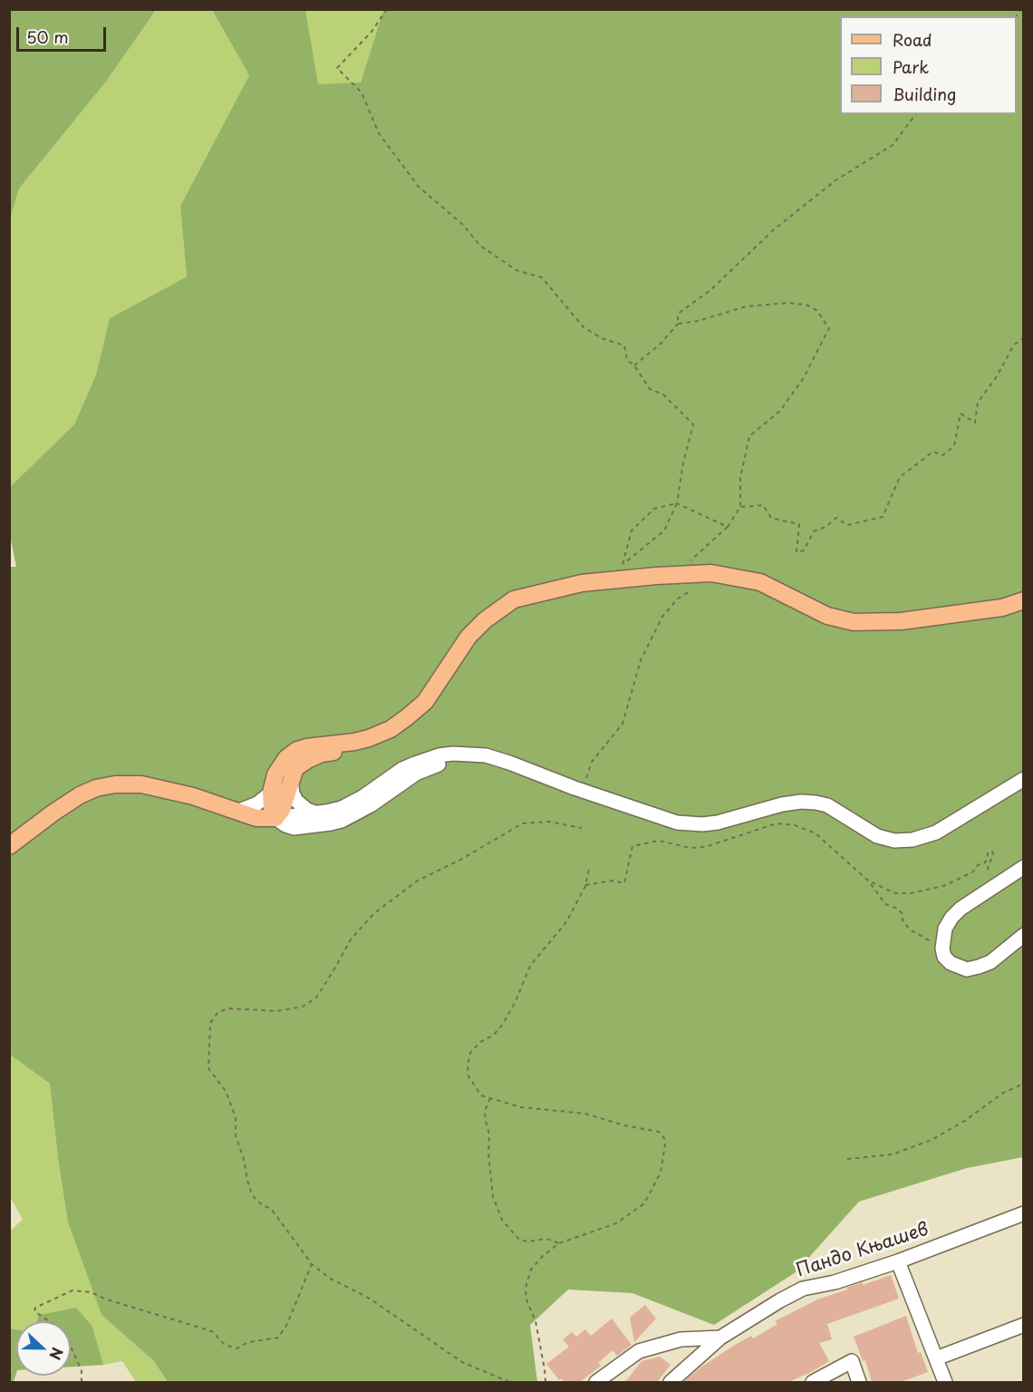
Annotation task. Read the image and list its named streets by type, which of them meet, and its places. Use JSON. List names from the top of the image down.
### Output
{
  "streets": {
    "street": ["Пандо Књашев"]
  },
  "legend": ["Road", "Park", "Building"],
  "scale_bar": "50 m",
  "north": "right"
}
